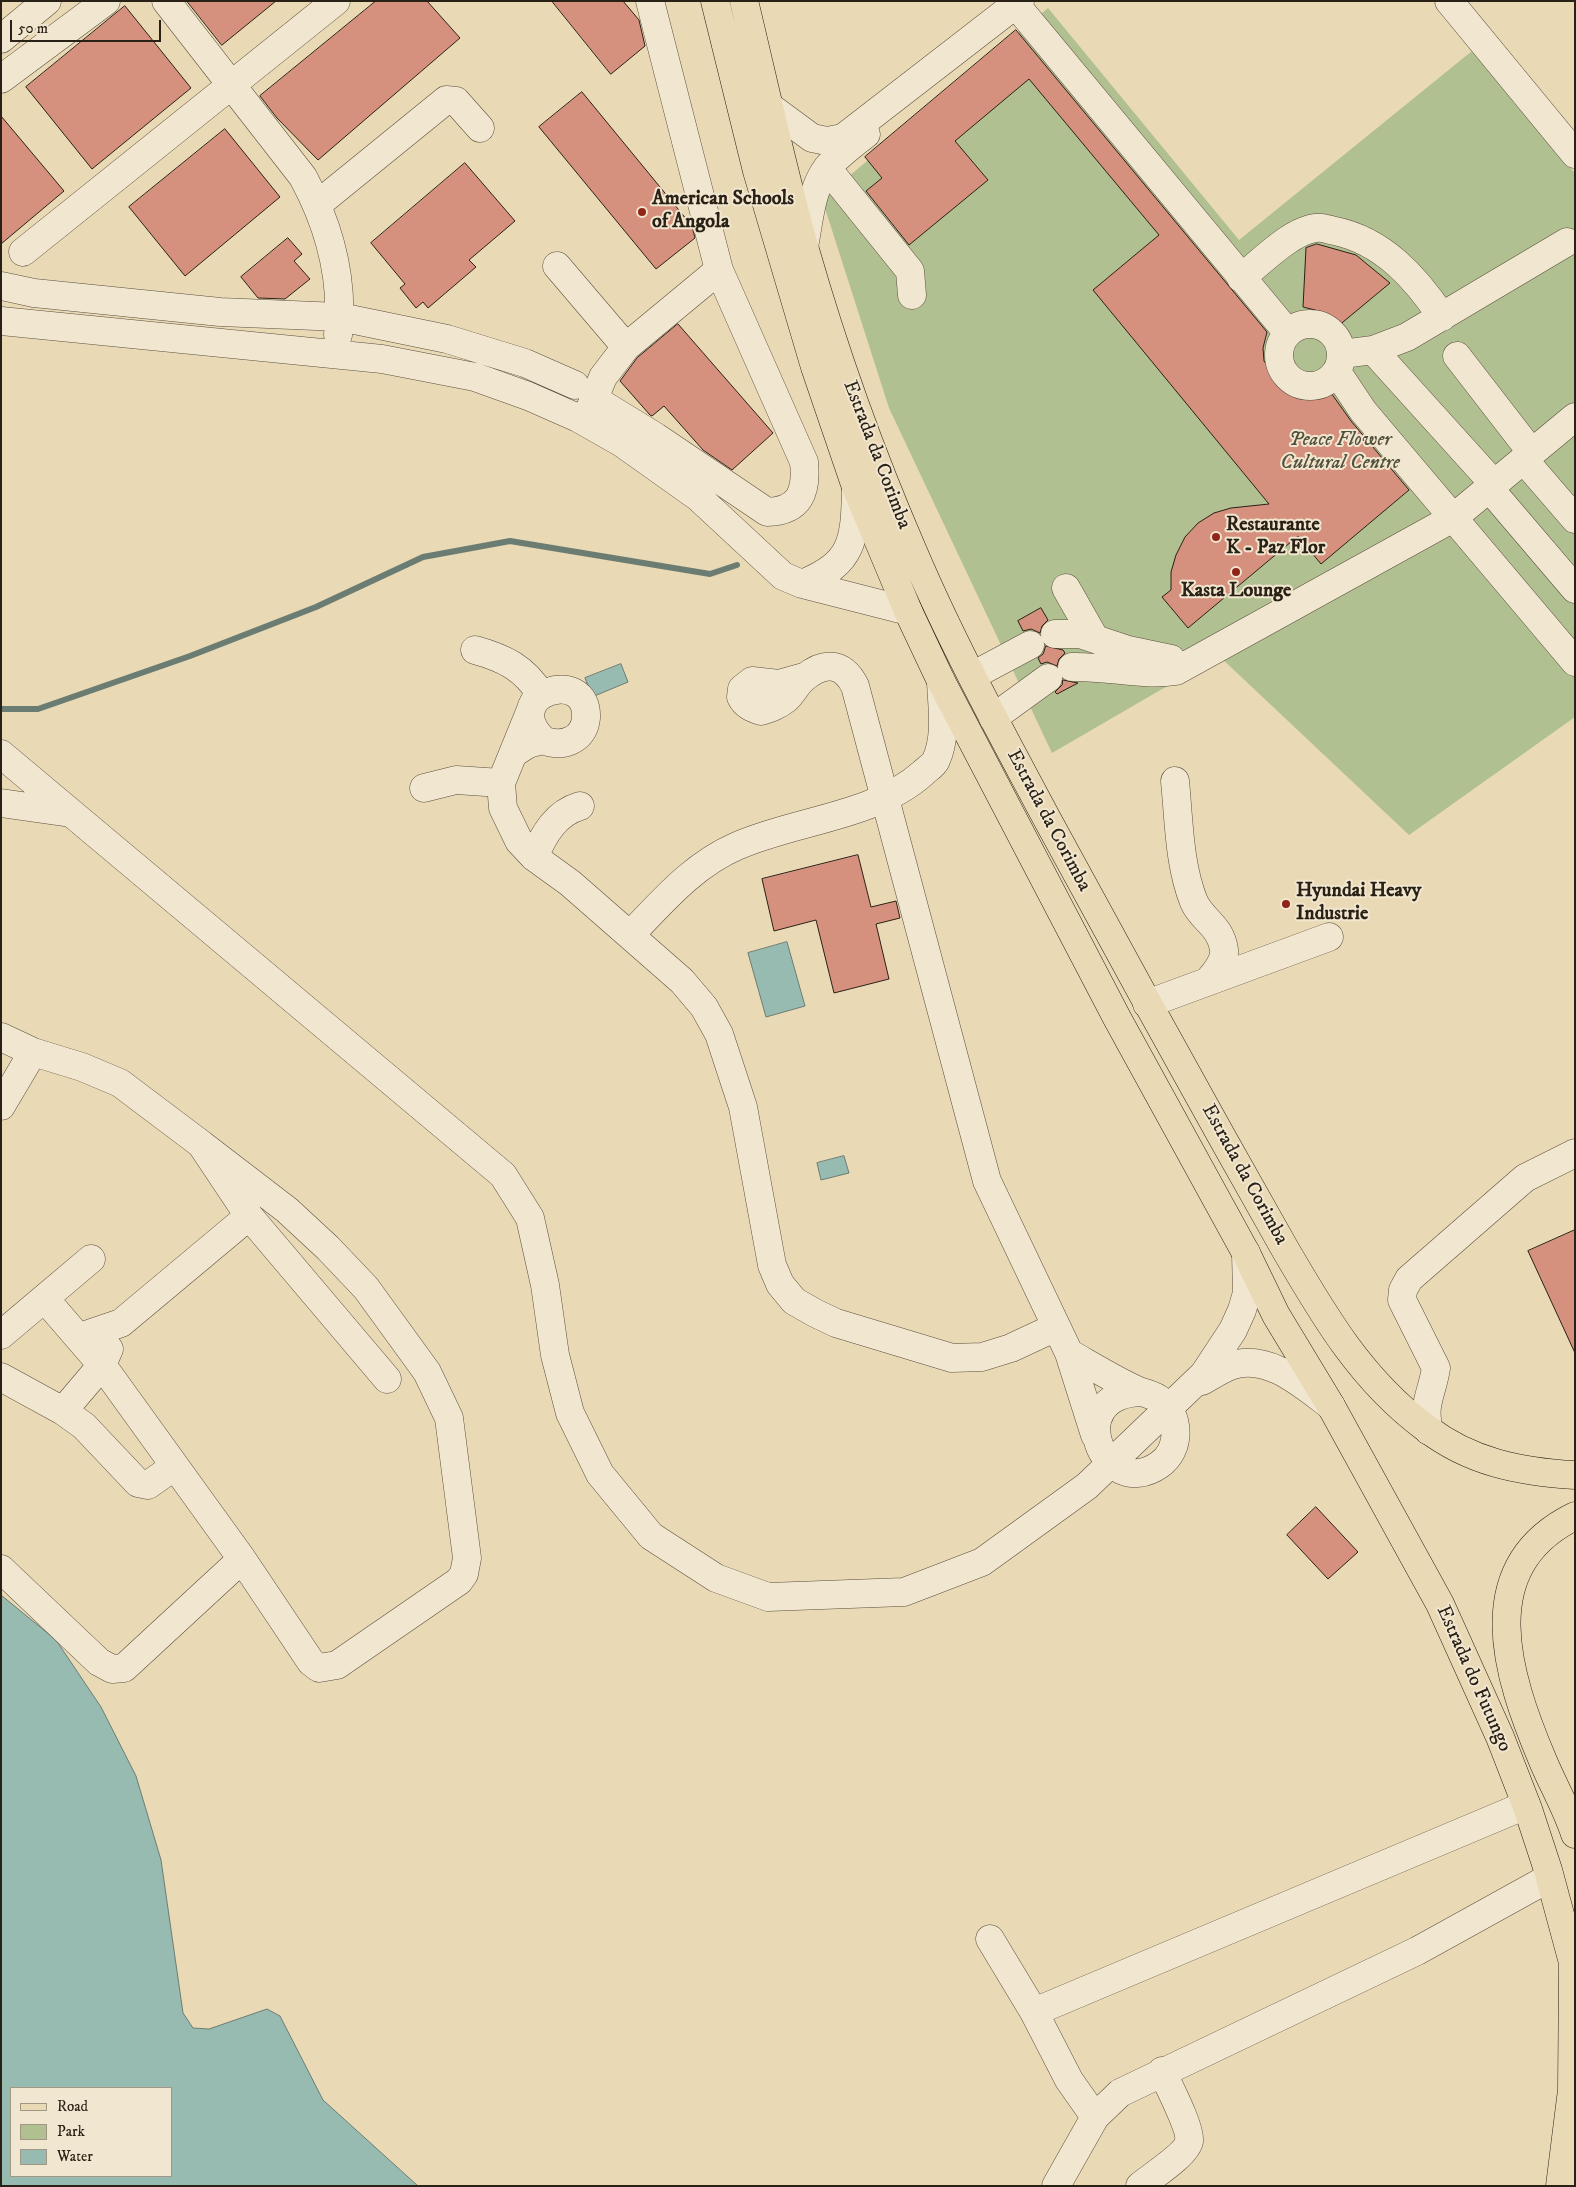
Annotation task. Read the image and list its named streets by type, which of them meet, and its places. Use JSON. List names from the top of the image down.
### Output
{
  "streets": {
    "main road": ["Estrada da Corimba", "Estrada do Futungo"]
  },
  "crossings": [
    ["Estrada da Corimba", "Estrada do Futungo"]
  ],
  "parks": ["Peace Flower Cultural Centre"],
  "places": [
    "American Schools of Angola",
    "Restaurante K - Paz Flor",
    "Kasta Lounge",
    "Hyundai Heavy Industrie"
  ],
  "legend": ["Road", "Park", "Water"],
  "scale_bar": "50 m"
}
